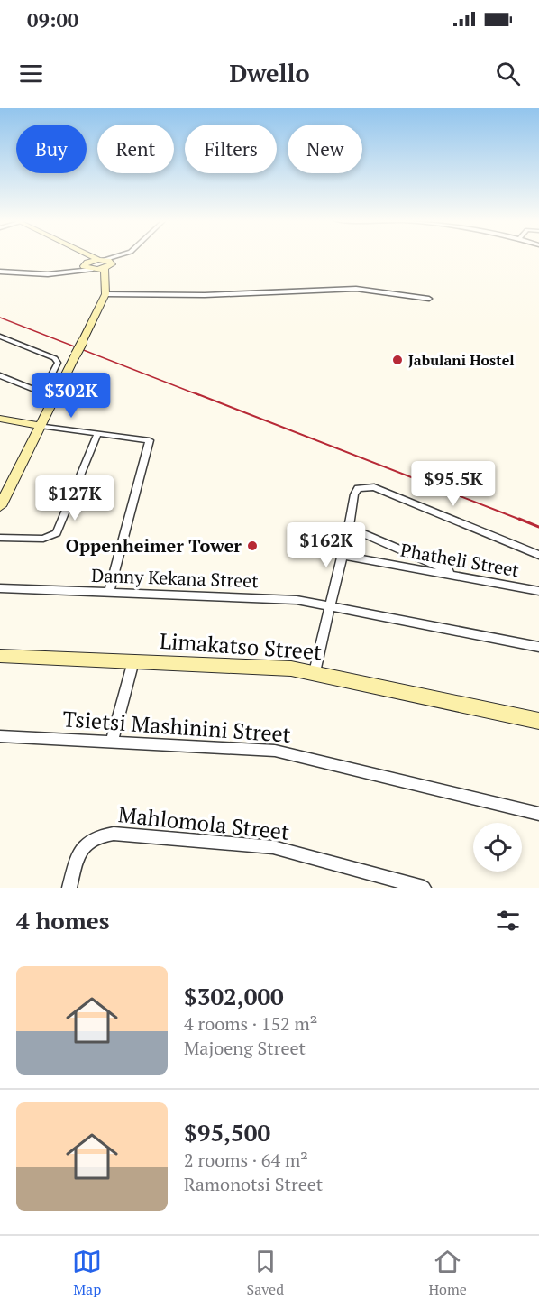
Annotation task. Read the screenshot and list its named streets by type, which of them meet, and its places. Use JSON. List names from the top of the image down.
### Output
{
  "streets": {
    "street": [
      "Phatheli Street",
      "Danny Kekana Street",
      "Limakatso Street",
      "Tsietsi Mashinini Street",
      "Mahlomola Street"
    ]
  },
  "places": ["Jabulani Hostel", "Oppenheimer Tower"],
  "page": {
    "status": "09:00",
    "header": "Dwello",
    "chip": [
      "Buy",
      "Rent",
      "Filters",
      "New"
    ],
    "price": [
      "$302K",
      "$95.5K",
      "$127K",
      "$162K"
    ],
    "heading": "4 homes",
    "list": [
      {
        "name": "$302,000",
        "note": "4 rooms · 152 m² · Majoeng Street"
      },
      {
        "name": "$95,500",
        "note": "2 rooms · 64 m² · Ramonotsi Street"
      }
    ],
    "tabs": ["Map", "Saved", "Home"]
  }
}
